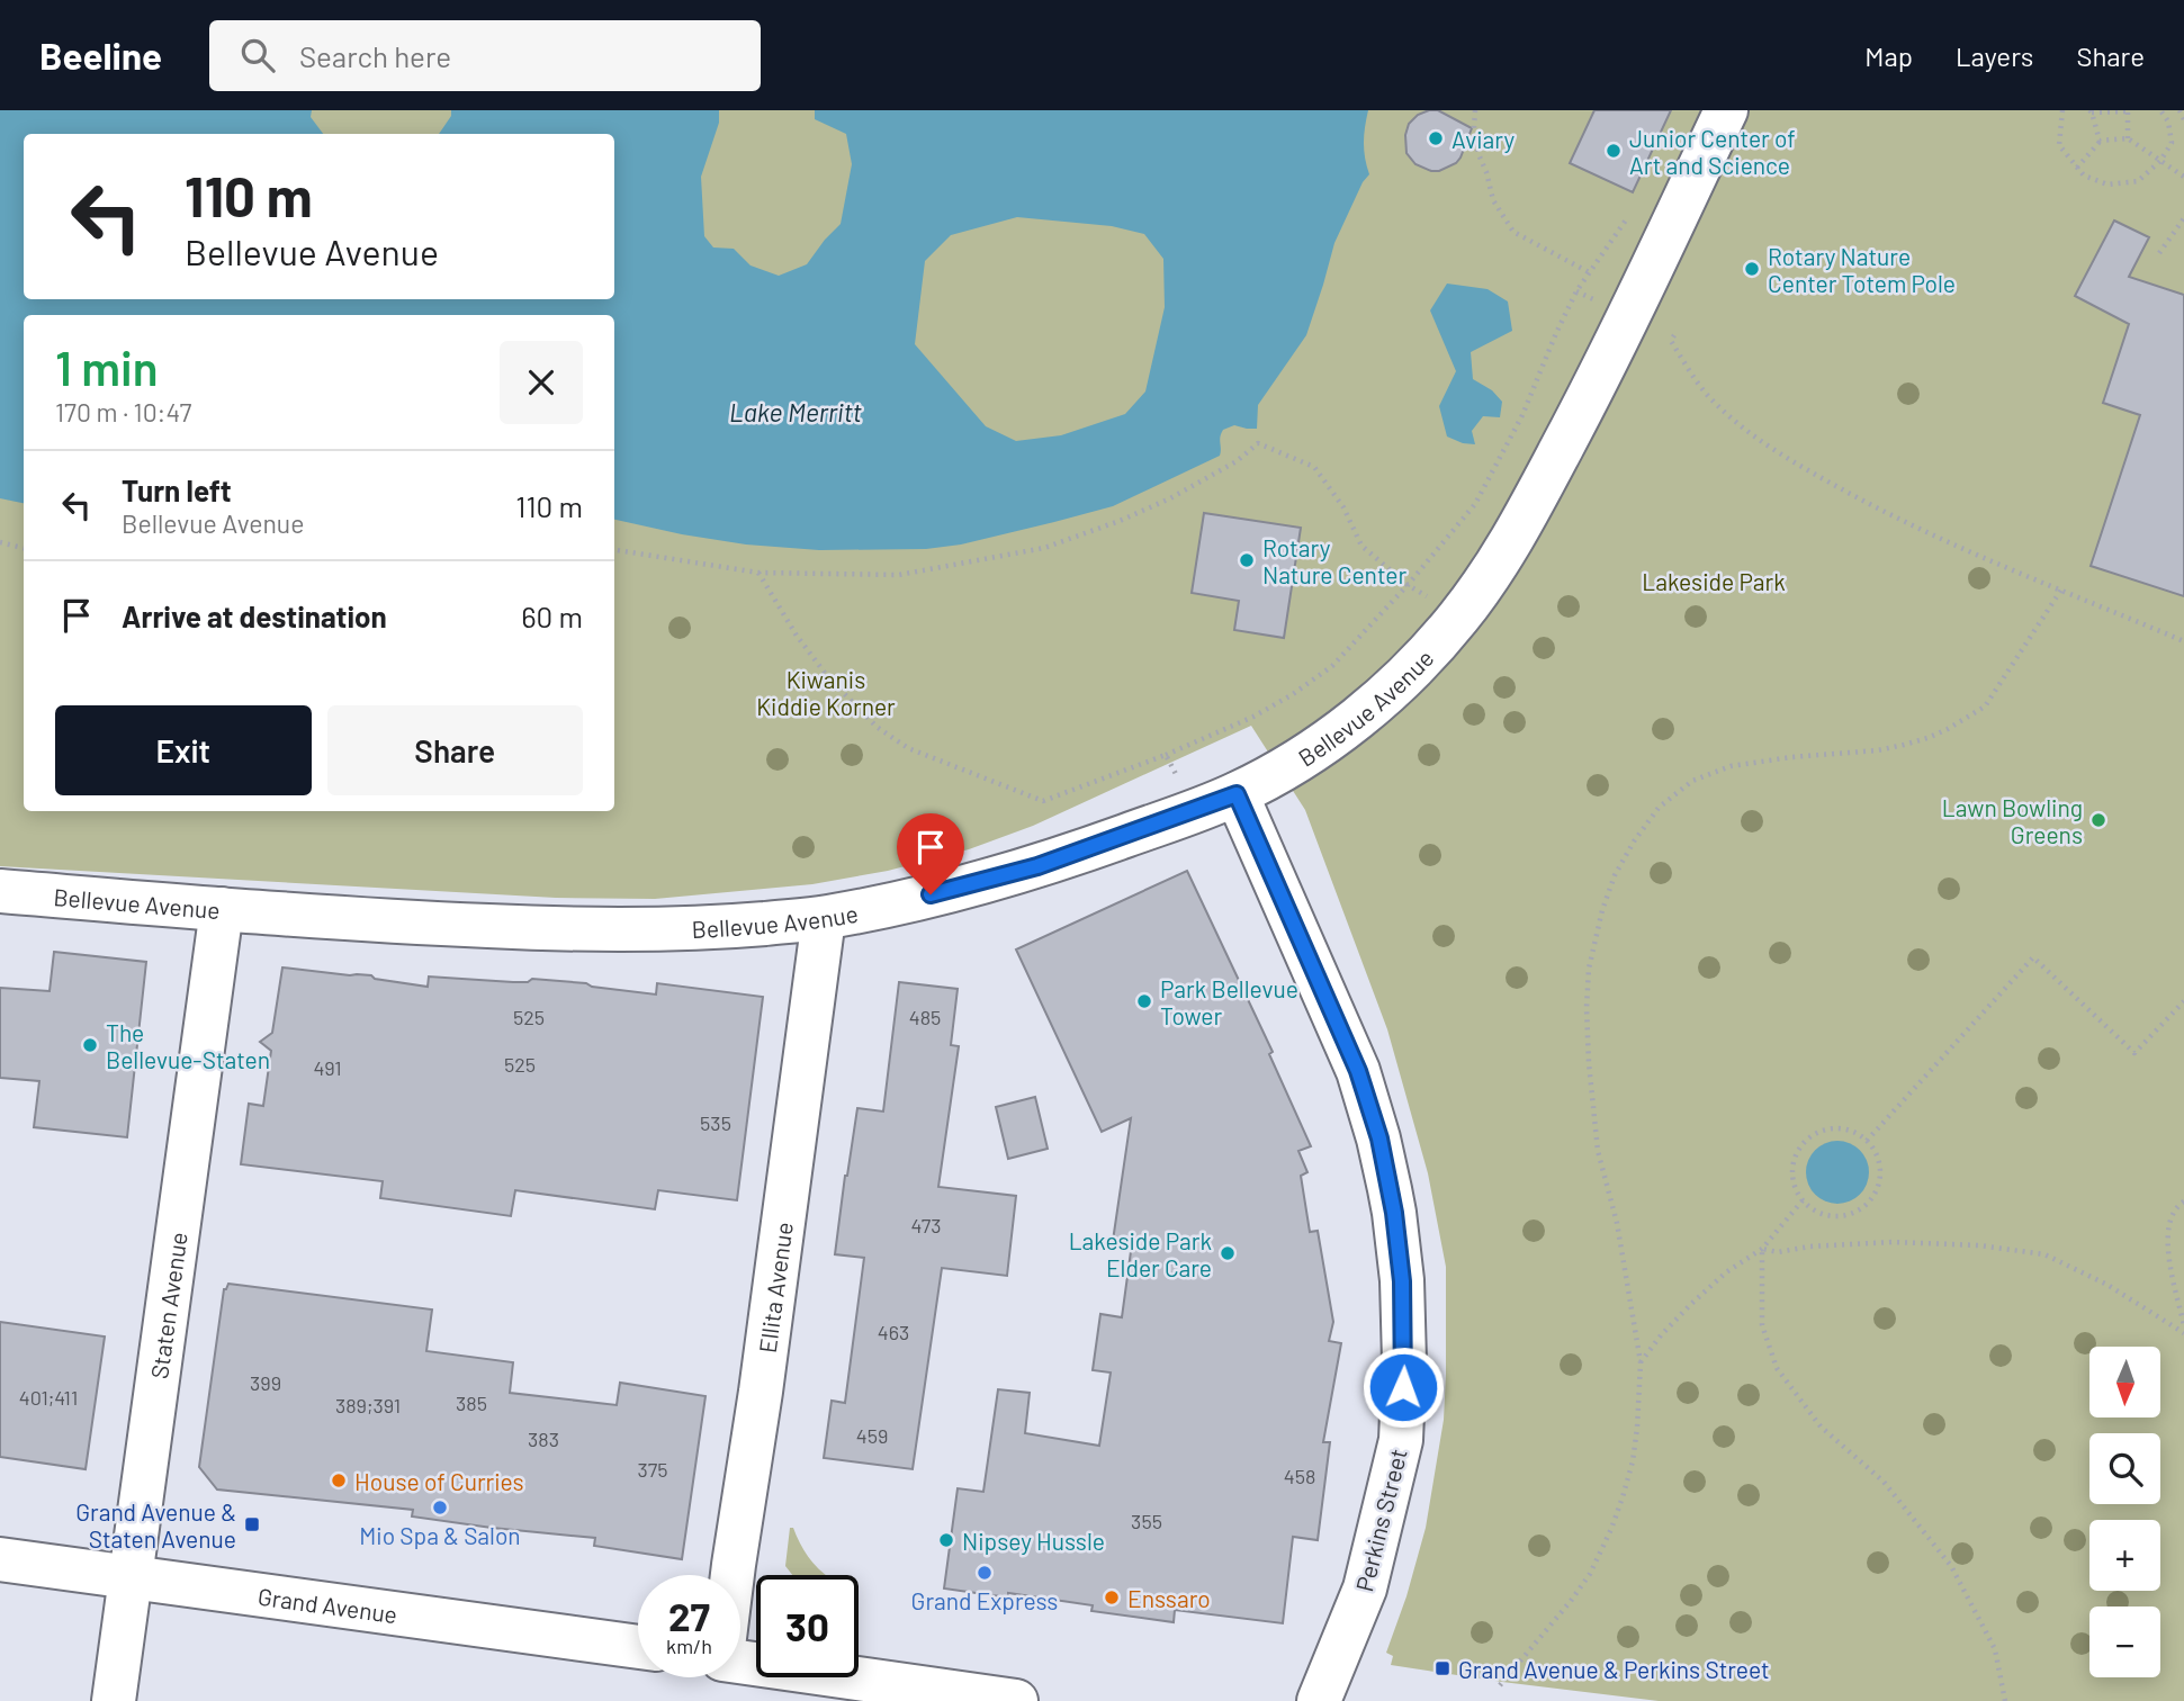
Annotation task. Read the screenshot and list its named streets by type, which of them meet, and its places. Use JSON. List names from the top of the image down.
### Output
{
  "streets": {
    "street": [
      "Bellevue Avenue",
      "Ellita Avenue",
      "Staten Avenue",
      "Perkins Street",
      "Grand Avenue"
    ]
  },
  "crossings": [
    ["Bellevue Avenue", "Ellita Avenue"],
    ["Bellevue Avenue", "Staten Avenue"],
    ["Bellevue Avenue", "Perkins Street"],
    ["Staten Avenue", "Grand Avenue"]
  ],
  "water": ["Lake Merritt"],
  "parks": ["Lakeside Park", "Kiwanis Kiddie Korner"],
  "places": {
    "other": [
      "Aviary",
      "Junior Center of Art and Science",
      "Rotary Nature Center Totem Pole",
      "Rotary Nature Center",
      "Lawn Bowling Greens",
      "Park Bellevue Tower",
      "The Bellevue-Staten",
      "Lakeside Park Elder Care",
      "House of Curries",
      "Mio Spa & Salon",
      "Nipsey Hussle",
      "Grand Express",
      "Enssaro"
    ],
    "transit": ["Grand Avenue & Staten Avenue", "Grand Avenue & Perkins Street"]
  },
  "house_numbers": [
    "525",
    "485",
    "525",
    "491",
    "535",
    "473",
    "463",
    "399",
    "401;411",
    "385",
    "389;391",
    "459",
    "383",
    "375",
    "458",
    "355"
  ],
  "north": "bottom",
  "page": {
    "header": "Beeline",
    "search": "Search here",
    "nav": ["Map", "Layers", "Share"],
    "turn": ["110 m", "Bellevue Avenue"],
    "heading": ["1 min", "170 m · 10:47"],
    "list": [
      {
        "name": "Turn left",
        "note": "Bellevue Avenue",
        "value": "110 m"
      },
      {
        "name": "Arrive at destination",
        "value": "60 m"
      }
    ],
    "buttons": ["Exit", "Share"],
    "map_buttons": ["+", "−"],
    "speed": "27 km/h",
    "limit": "30"
  }
}
